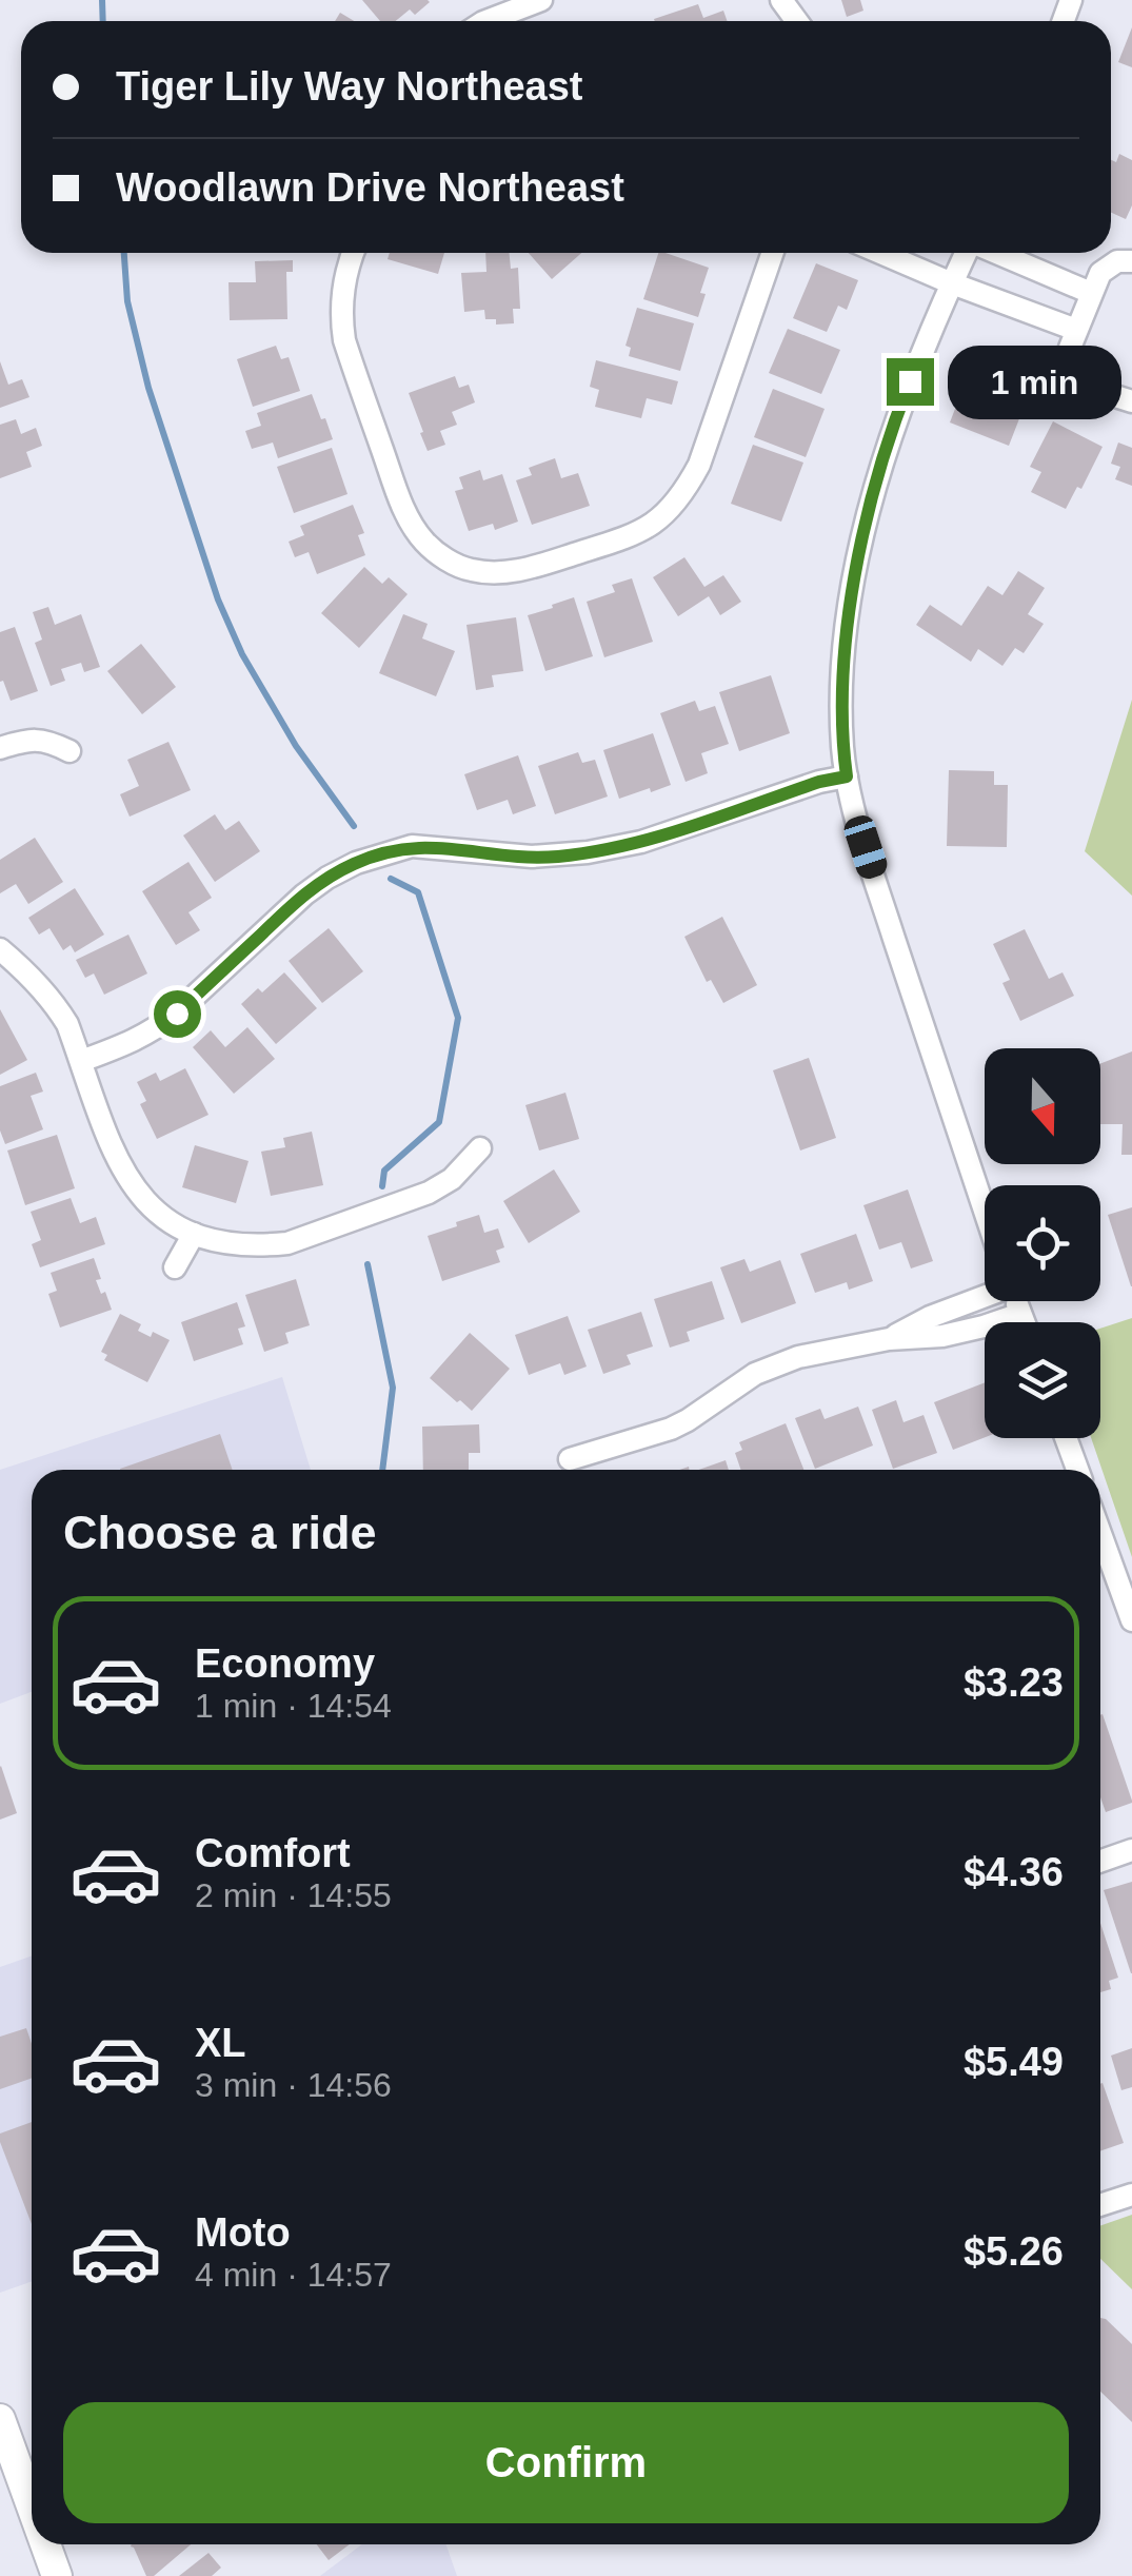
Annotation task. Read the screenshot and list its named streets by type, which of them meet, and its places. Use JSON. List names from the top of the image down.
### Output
{
  "north": "bottom",
  "page": {
    "banner": ["Tiger Lily Way Northeast", "Woodlawn Drive Northeast"],
    "bubble": "1 min",
    "heading": "Choose a ride",
    "list": [
      {
        "name": "Economy",
        "note": "1 min · 14:54",
        "value": "$3.23"
      },
      {
        "name": "Comfort",
        "note": "2 min · 14:55",
        "value": "$4.36"
      },
      {
        "name": "XL",
        "note": "3 min · 14:56",
        "value": "$5.49"
      },
      {
        "name": "Moto",
        "note": "4 min · 14:57",
        "value": "$5.26"
      }
    ],
    "buttons": "Confirm"
  }
}
